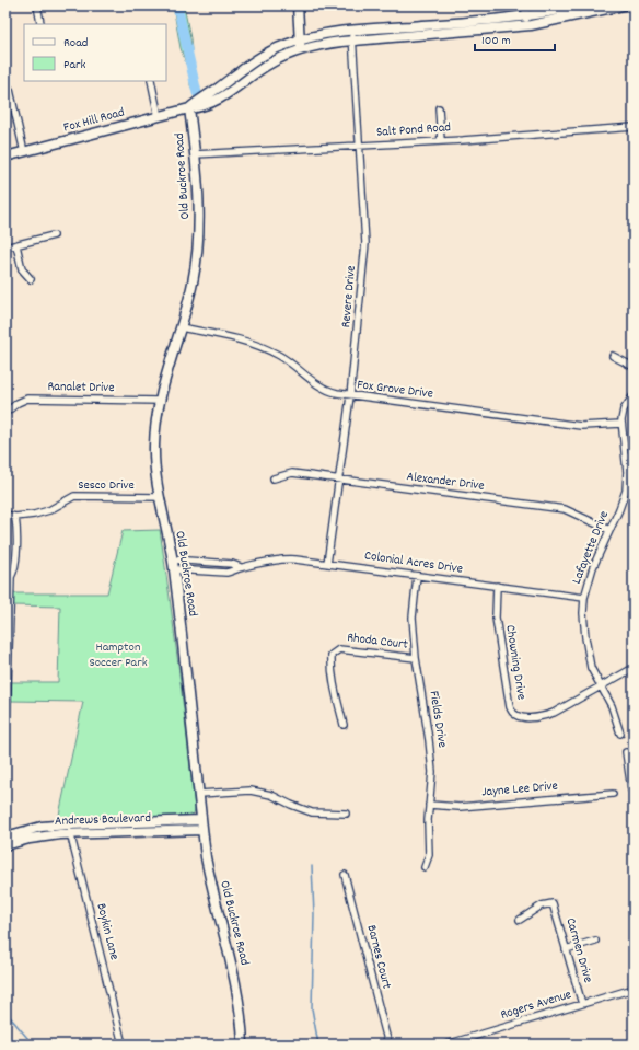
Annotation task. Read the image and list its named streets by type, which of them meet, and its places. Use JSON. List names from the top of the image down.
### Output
{
  "streets": {
    "street": [
      "Fox Hill Road",
      "Salt Pond Road",
      "Old Buckroe Road",
      "Revere Drive",
      "Ranalet Drive",
      "Fox Grove Drive",
      "Alexander Drive",
      "Sesco Drive",
      "Lafayette Drive",
      "Colonial Acres Drive",
      "Rhoda Court",
      "Chowning Drive",
      "Fields Drive",
      "Jayne Lee Drive",
      "Andrews Boulevard",
      "Boykin Lane",
      "Carmen Drive",
      "Barnes Court",
      "Rogers Avenue"
    ]
  },
  "crossings": [
    ["Fox Hill Road", "Old Buckroe Road"],
    ["Fox Hill Road", "Revere Drive"],
    ["Salt Pond Road", "Old Buckroe Road"],
    ["Salt Pond Road", "Revere Drive"],
    ["Old Buckroe Road", "Ranalet Drive"],
    ["Old Buckroe Road", "Fox Grove Drive"],
    ["Old Buckroe Road", "Sesco Drive"],
    ["Old Buckroe Road", "Colonial Acres Drive"],
    ["Old Buckroe Road", "Andrews Boulevard"],
    ["Revere Drive", "Fox Grove Drive"],
    ["Revere Drive", "Alexander Drive"],
    ["Revere Drive", "Colonial Acres Drive"],
    ["Fox Grove Drive", "Lafayette Drive"],
    ["Alexander Drive", "Lafayette Drive"],
    ["Lafayette Drive", "Colonial Acres Drive"],
    ["Lafayette Drive", "Chowning Drive"],
    ["Colonial Acres Drive", "Chowning Drive"],
    ["Colonial Acres Drive", "Fields Drive"],
    ["Rhoda Court", "Fields Drive"],
    ["Fields Drive", "Jayne Lee Drive"],
    ["Andrews Boulevard", "Boykin Lane"],
    ["Carmen Drive", "Rogers Avenue"]
  ],
  "parks": ["Hampton Soccer Park"],
  "legend": ["Road", "Park"],
  "scale_bar": "100 m"
}
